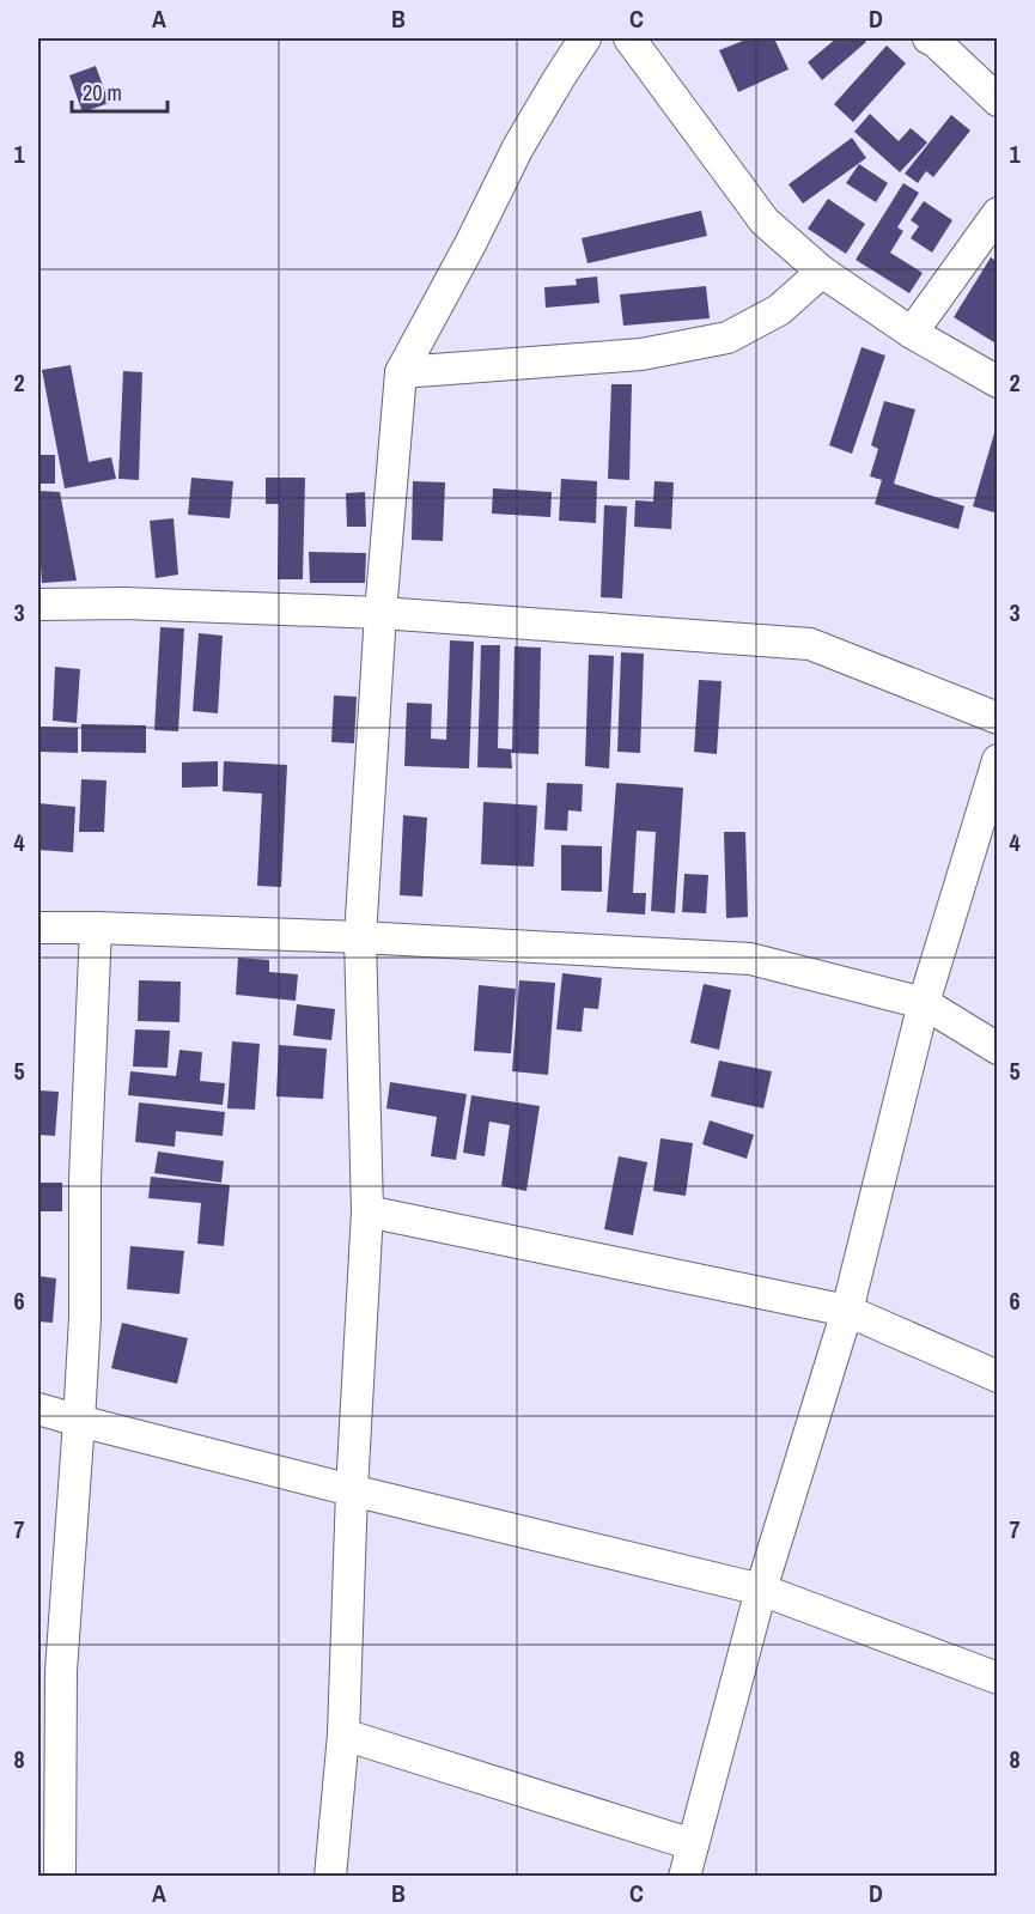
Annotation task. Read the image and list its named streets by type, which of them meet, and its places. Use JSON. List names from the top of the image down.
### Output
{
  "scale_bar": "20 m",
  "grid": {
    "columns": [
      "A",
      "B",
      "C",
      "D"
    ],
    "rows": [
      "1",
      "2",
      "3",
      "4",
      "5",
      "6",
      "7",
      "8"
    ]
  }
}
